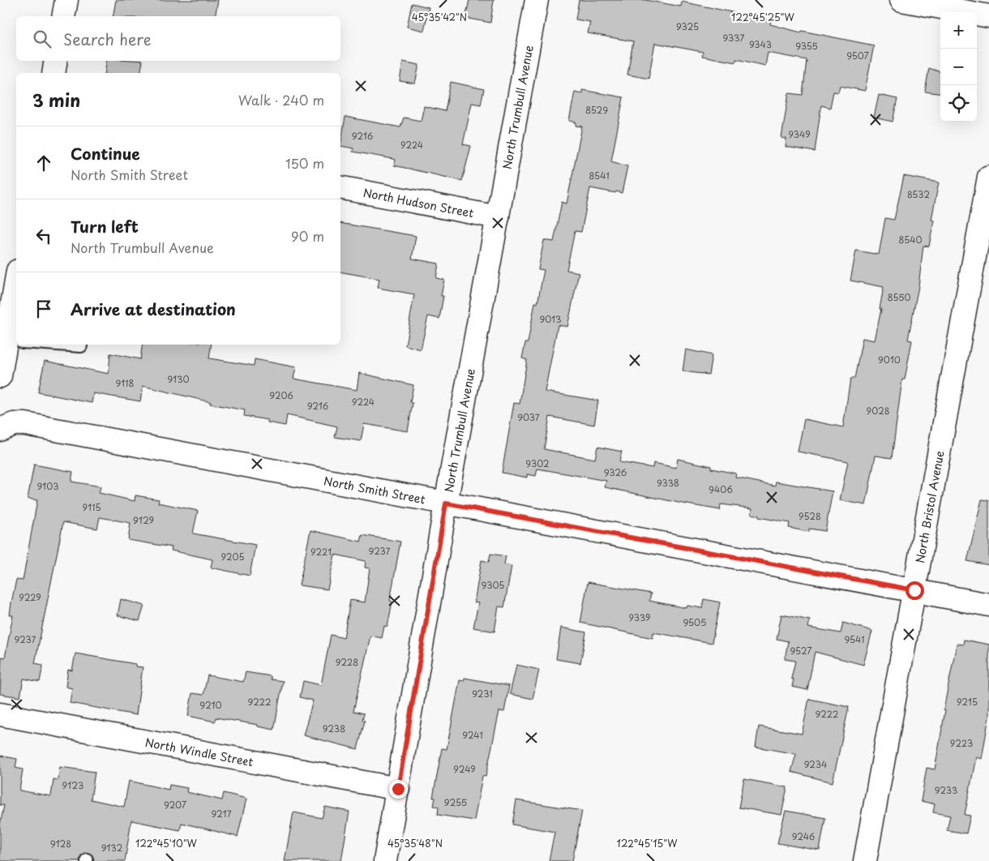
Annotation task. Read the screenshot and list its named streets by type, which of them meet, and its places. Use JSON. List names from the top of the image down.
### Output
{
  "streets": {
    "street": [
      "North Trumbull Avenue",
      "North Hudson Street",
      "North Smith Street",
      "North Bristol Avenue",
      "North Windle Street"
    ]
  },
  "crossings": [
    ["North Trumbull Avenue", "North Hudson Street"],
    ["North Trumbull Avenue", "North Smith Street"],
    ["North Trumbull Avenue", "North Windle Street"],
    ["North Smith Street", "North Bristol Avenue"]
  ],
  "house_numbers": [
    "9325",
    "9337",
    "9343",
    "9355",
    "9507",
    "8529",
    "9349",
    "9216",
    "9224",
    "8541",
    "8532",
    "8540",
    "8550",
    "9013",
    "9010",
    "9130",
    "9118",
    "9206",
    "9224",
    "9216",
    "9028",
    "9037",
    "9302",
    "9326",
    "9338",
    "9103",
    "9406",
    "9115",
    "9528",
    "9129",
    "9237",
    "9221",
    "9205",
    "9305",
    "9229",
    "9339",
    "9505",
    "9237",
    "9541",
    "9527",
    "9228",
    "9231",
    "9222",
    "9215",
    "9210",
    "9222",
    "9238",
    "9241",
    "9223",
    "9234",
    "9249",
    "9123",
    "9233",
    "9255",
    "9207",
    "9217",
    "9246",
    "9128",
    "9132"
  ],
  "page": {
    "map_buttons": ["+", "−"],
    "search": "Search here",
    "heading": ["3 min", "Walk · 240 m"],
    "list": [
      ["Continue", "North Smith Street", "150 m"],
      ["Turn left", "North Trumbull Avenue", "90 m"],
      "Arrive at destination"
    ]
  },
  "coordinates": [
    "45°35'42\"N",
    "122°45'25\"W",
    "122°45'10\"W",
    "45°35'48\"N",
    "122°45'15\"W"
  ]
}
